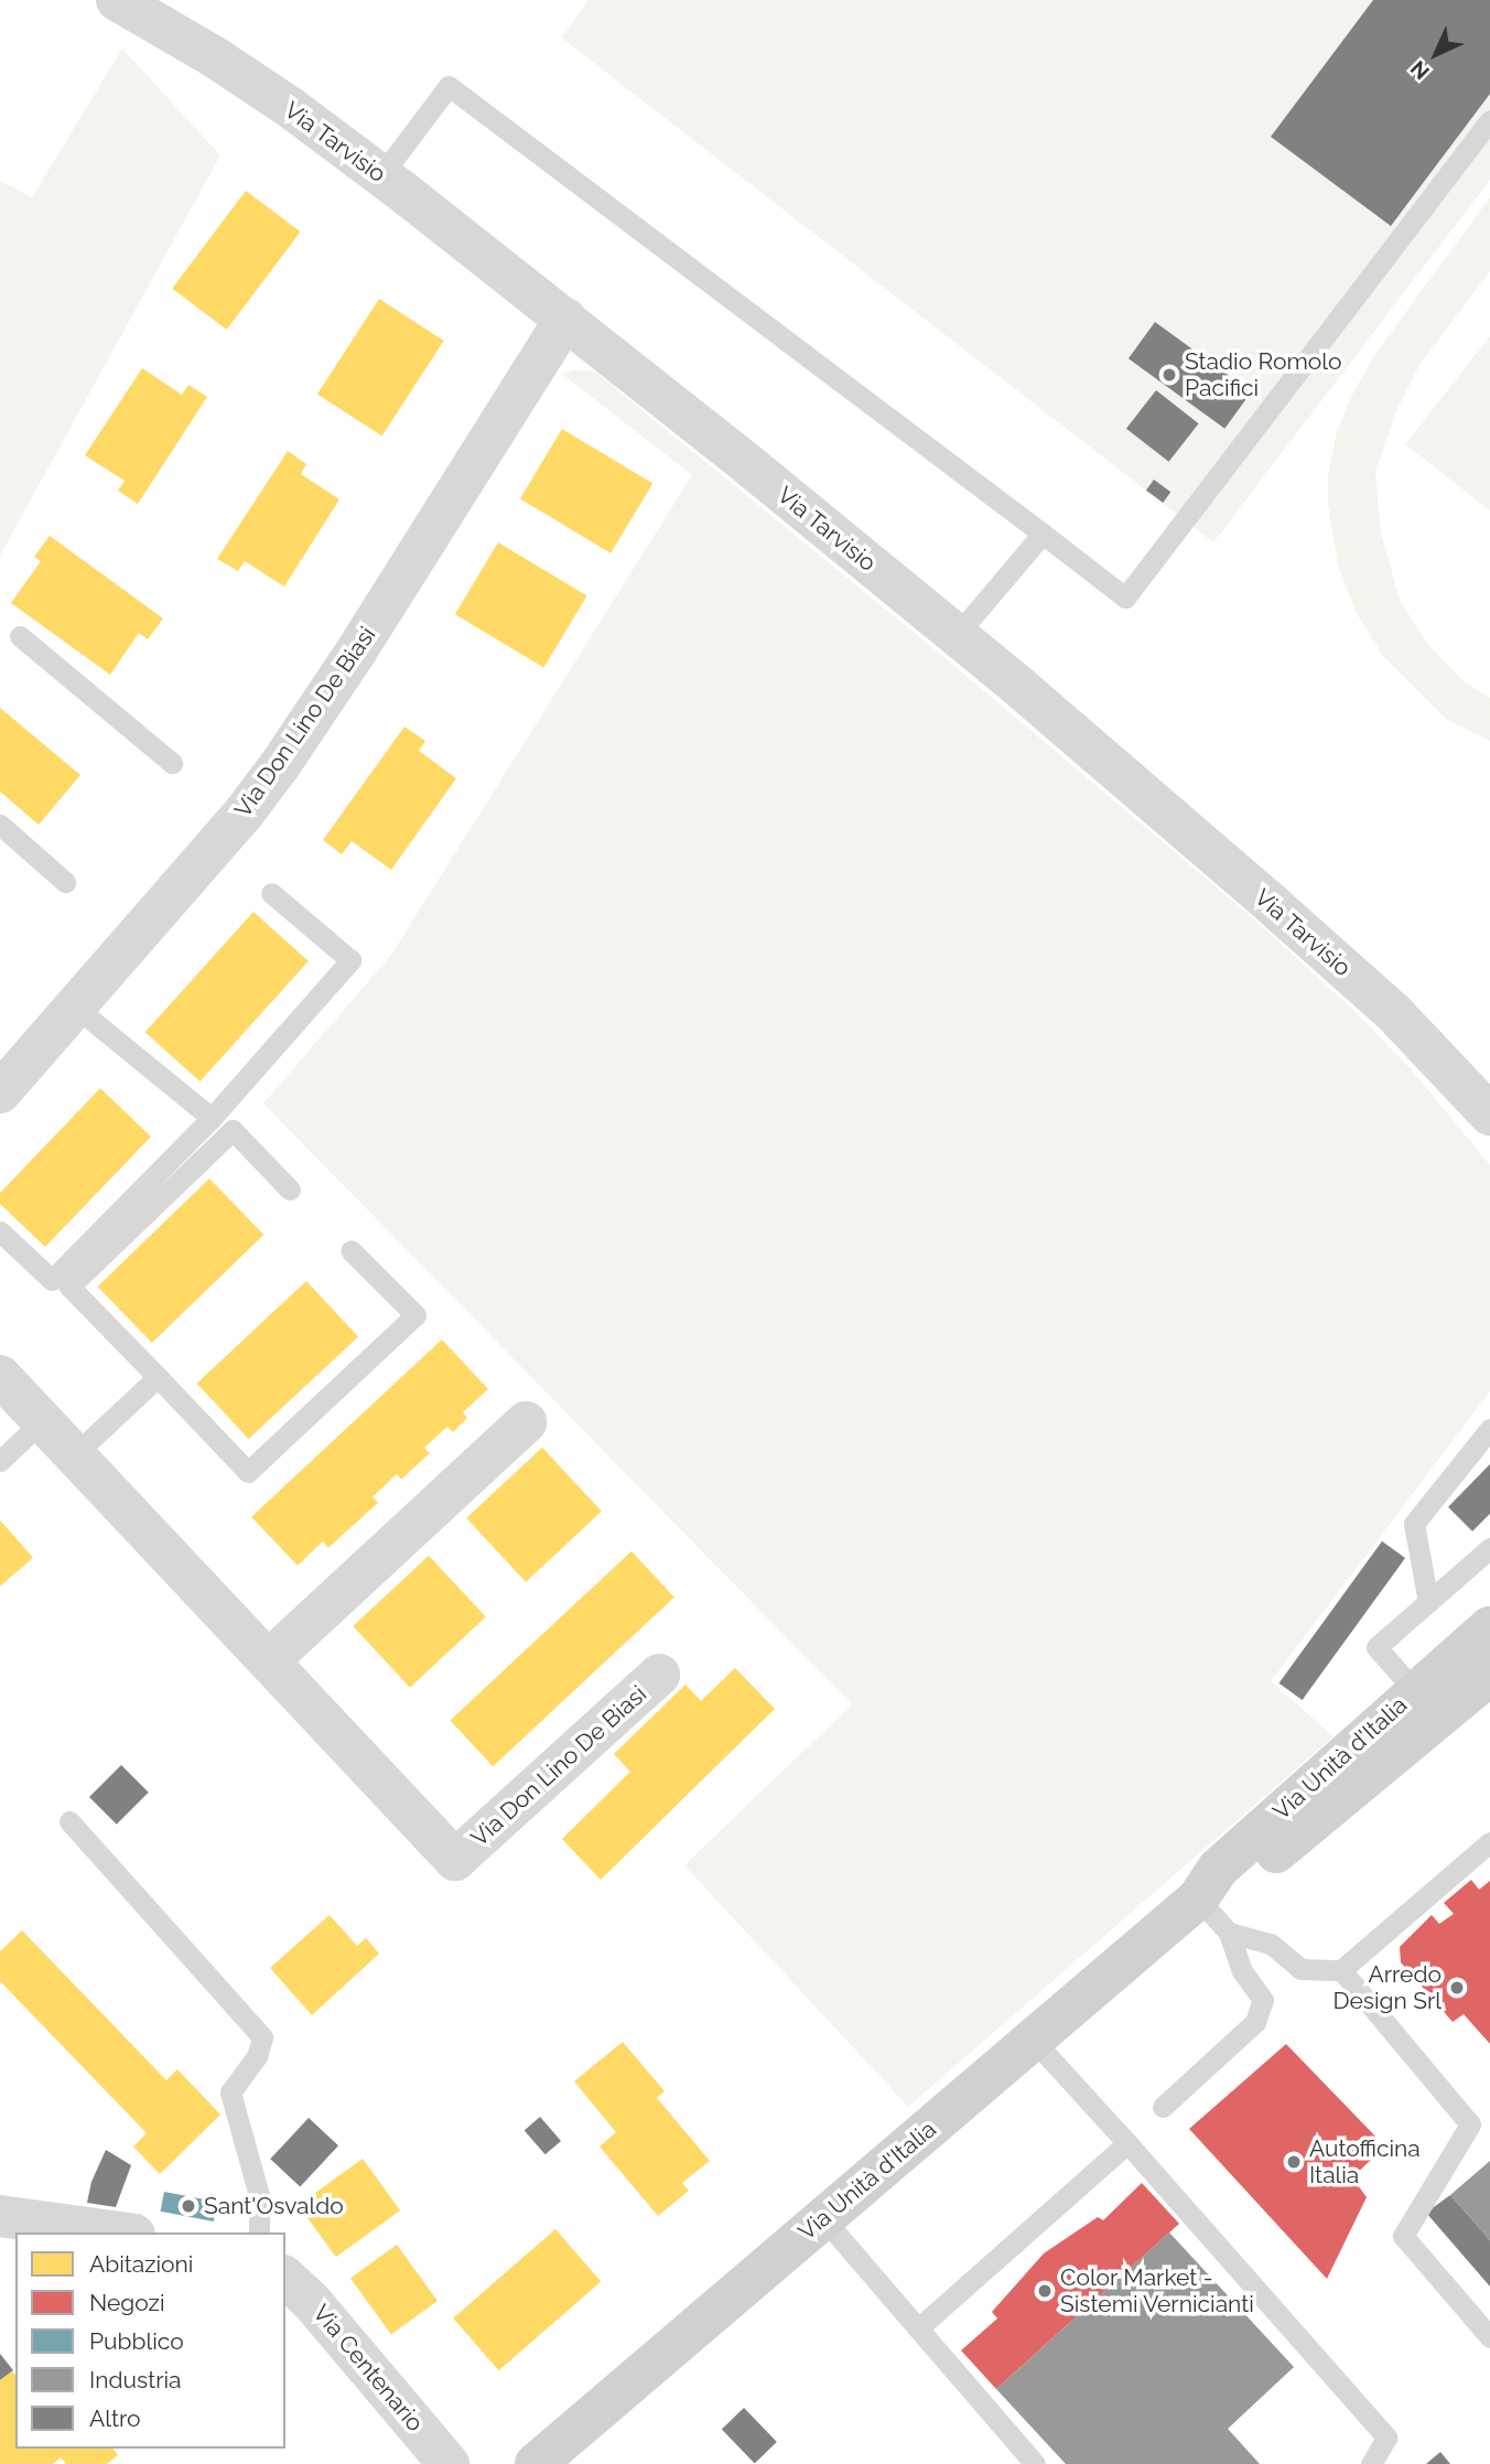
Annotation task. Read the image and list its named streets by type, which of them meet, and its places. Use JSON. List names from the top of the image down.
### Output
{
  "streets": {
    "main road": ["Via Unità d'Italia"],
    "street": ["Via Tarvisio", "Via Don Lino De Biasi", "Via Centenario"]
  },
  "crossings": [
    ["Via Tarvisio", "Via Don Lino De Biasi"]
  ],
  "places": [
    "Stadio Romolo Pacifici",
    "Arredo Design Srl",
    "Autofficina Italia",
    "Sant'Osvaldo",
    "Color Market - Sistemi Vernicianti"
  ],
  "legend": [
    "Abitazioni",
    "Negozi",
    "Pubblico",
    "Industria",
    "Altro"
  ],
  "north": "bottom left"
}
